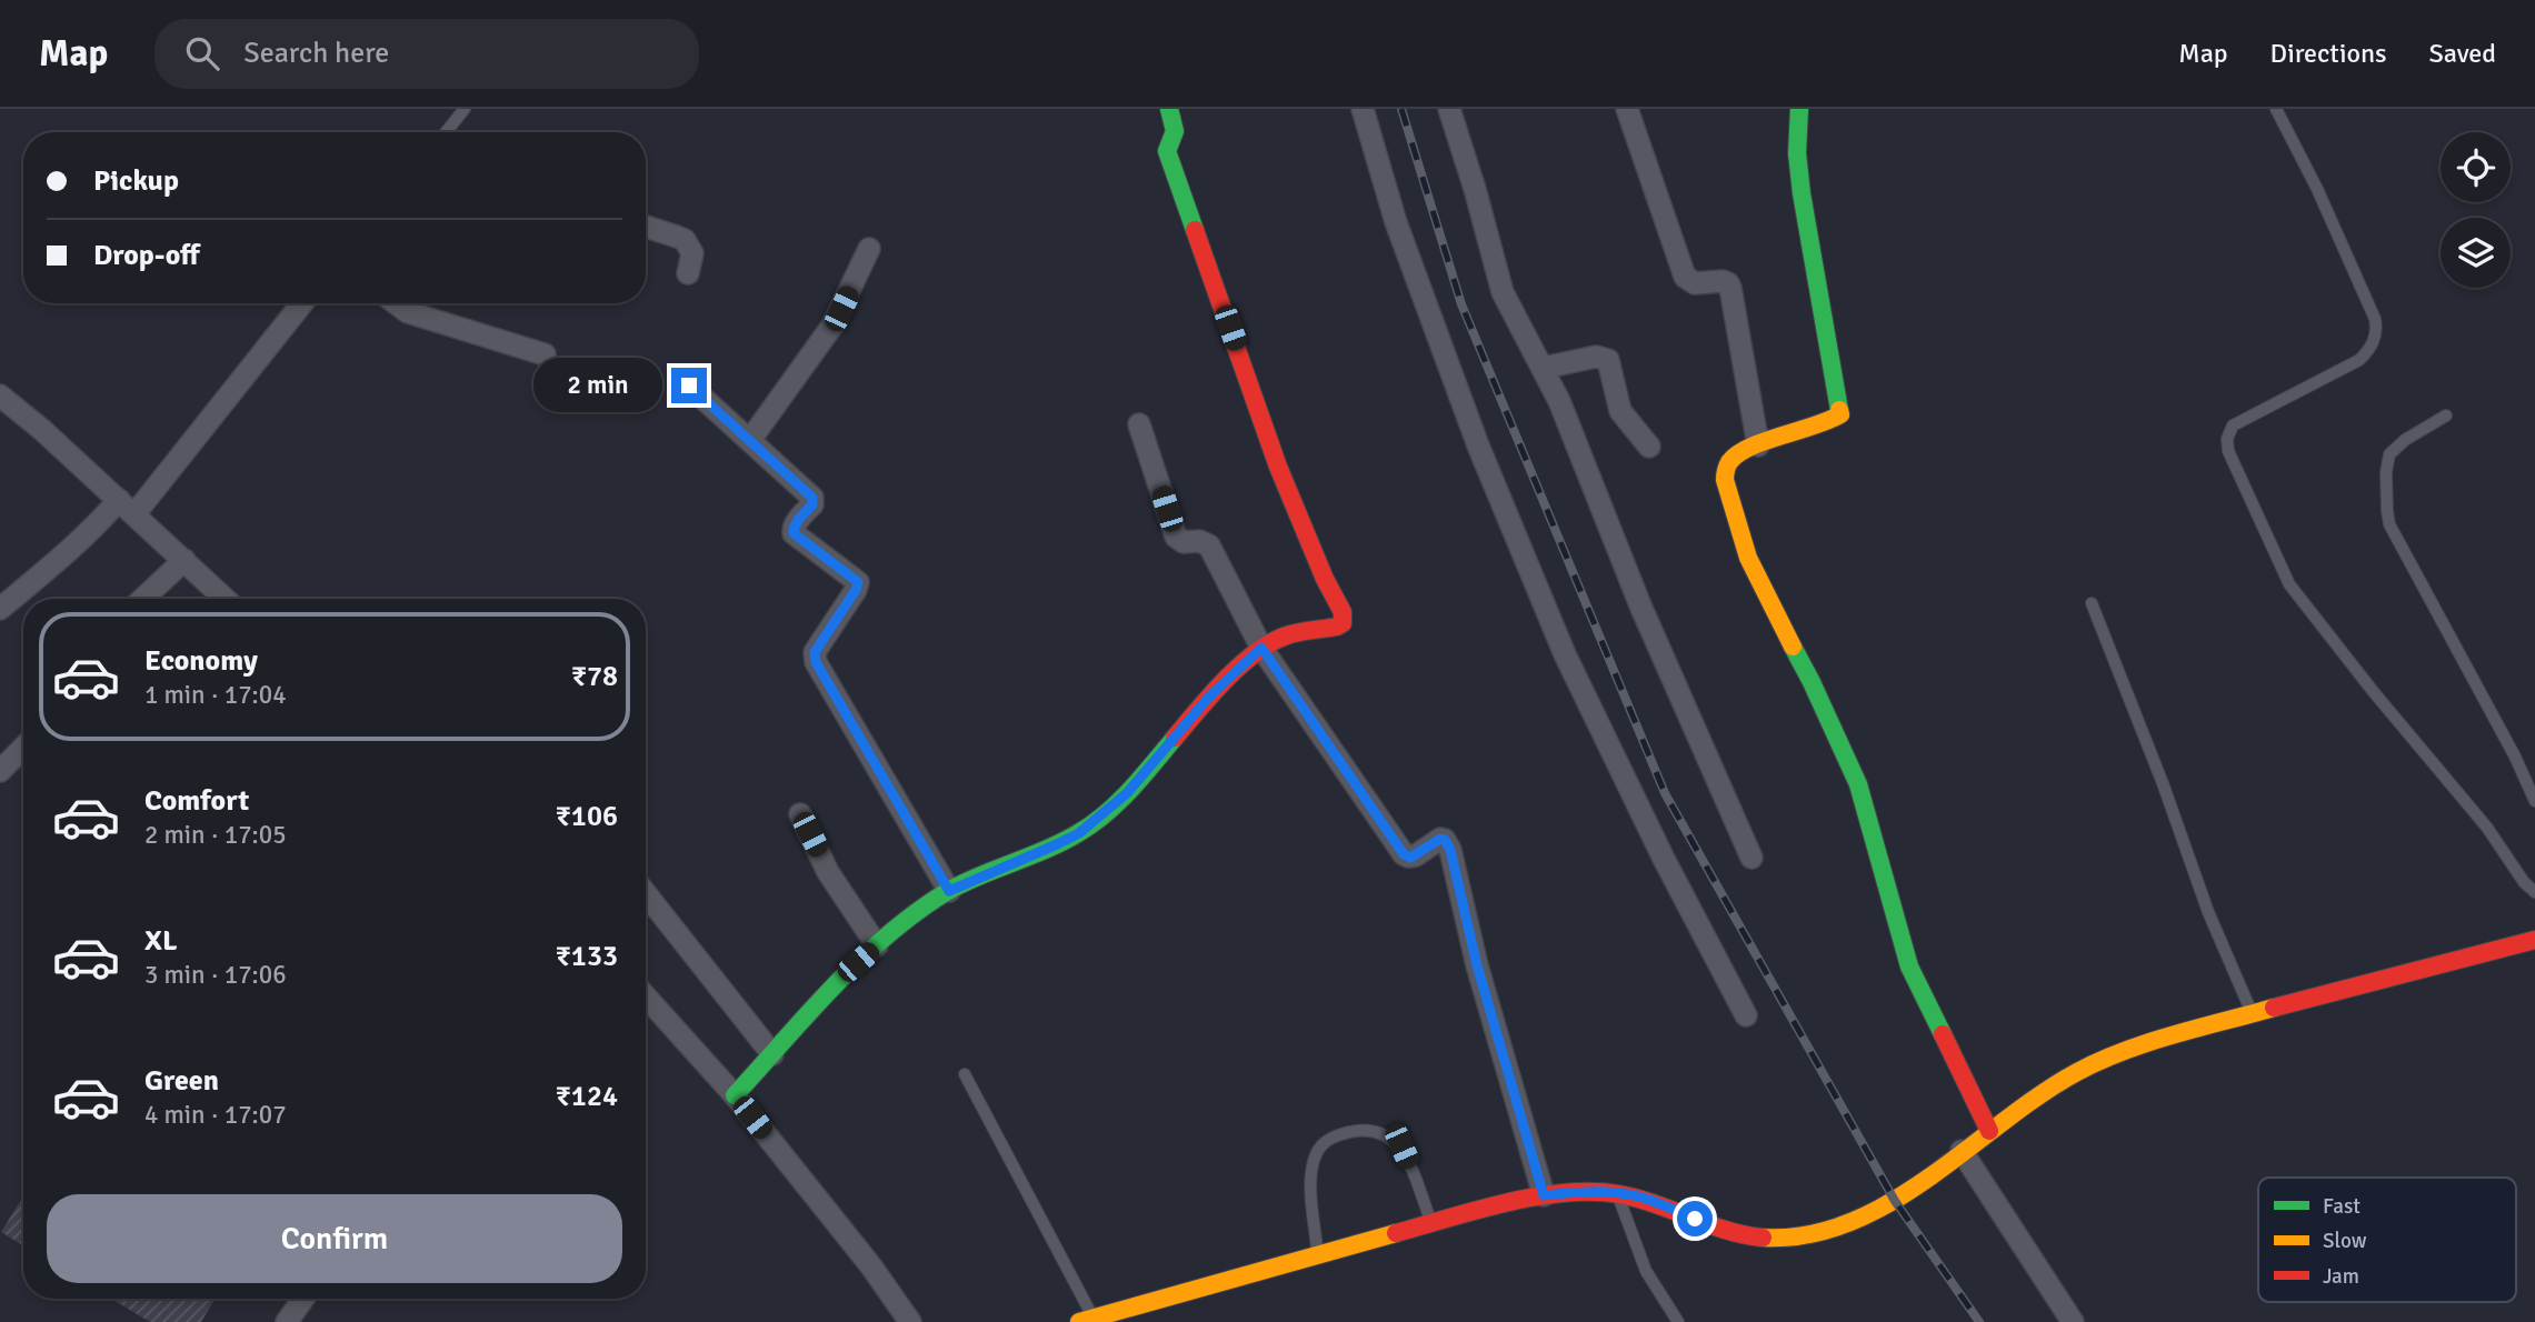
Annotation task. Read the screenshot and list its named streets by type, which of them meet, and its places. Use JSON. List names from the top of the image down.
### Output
{
  "legend": ["Fast", "Slow", "Jam"],
  "page": {
    "header": "Map",
    "search": "Search here",
    "nav": ["Map", "Directions", "Saved"],
    "banner": ["Pickup", "Drop-off"],
    "bubble": "2 min",
    "list": [
      {
        "name": "Economy",
        "note": "1 min · 17:04",
        "value": "₹78"
      },
      {
        "name": "Comfort",
        "note": "2 min · 17:05",
        "value": "₹106"
      },
      {
        "name": "XL",
        "note": "3 min · 17:06",
        "value": "₹133"
      },
      {
        "name": "Green",
        "note": "4 min · 17:07",
        "value": "₹124"
      }
    ],
    "buttons": "Confirm"
  }
}
